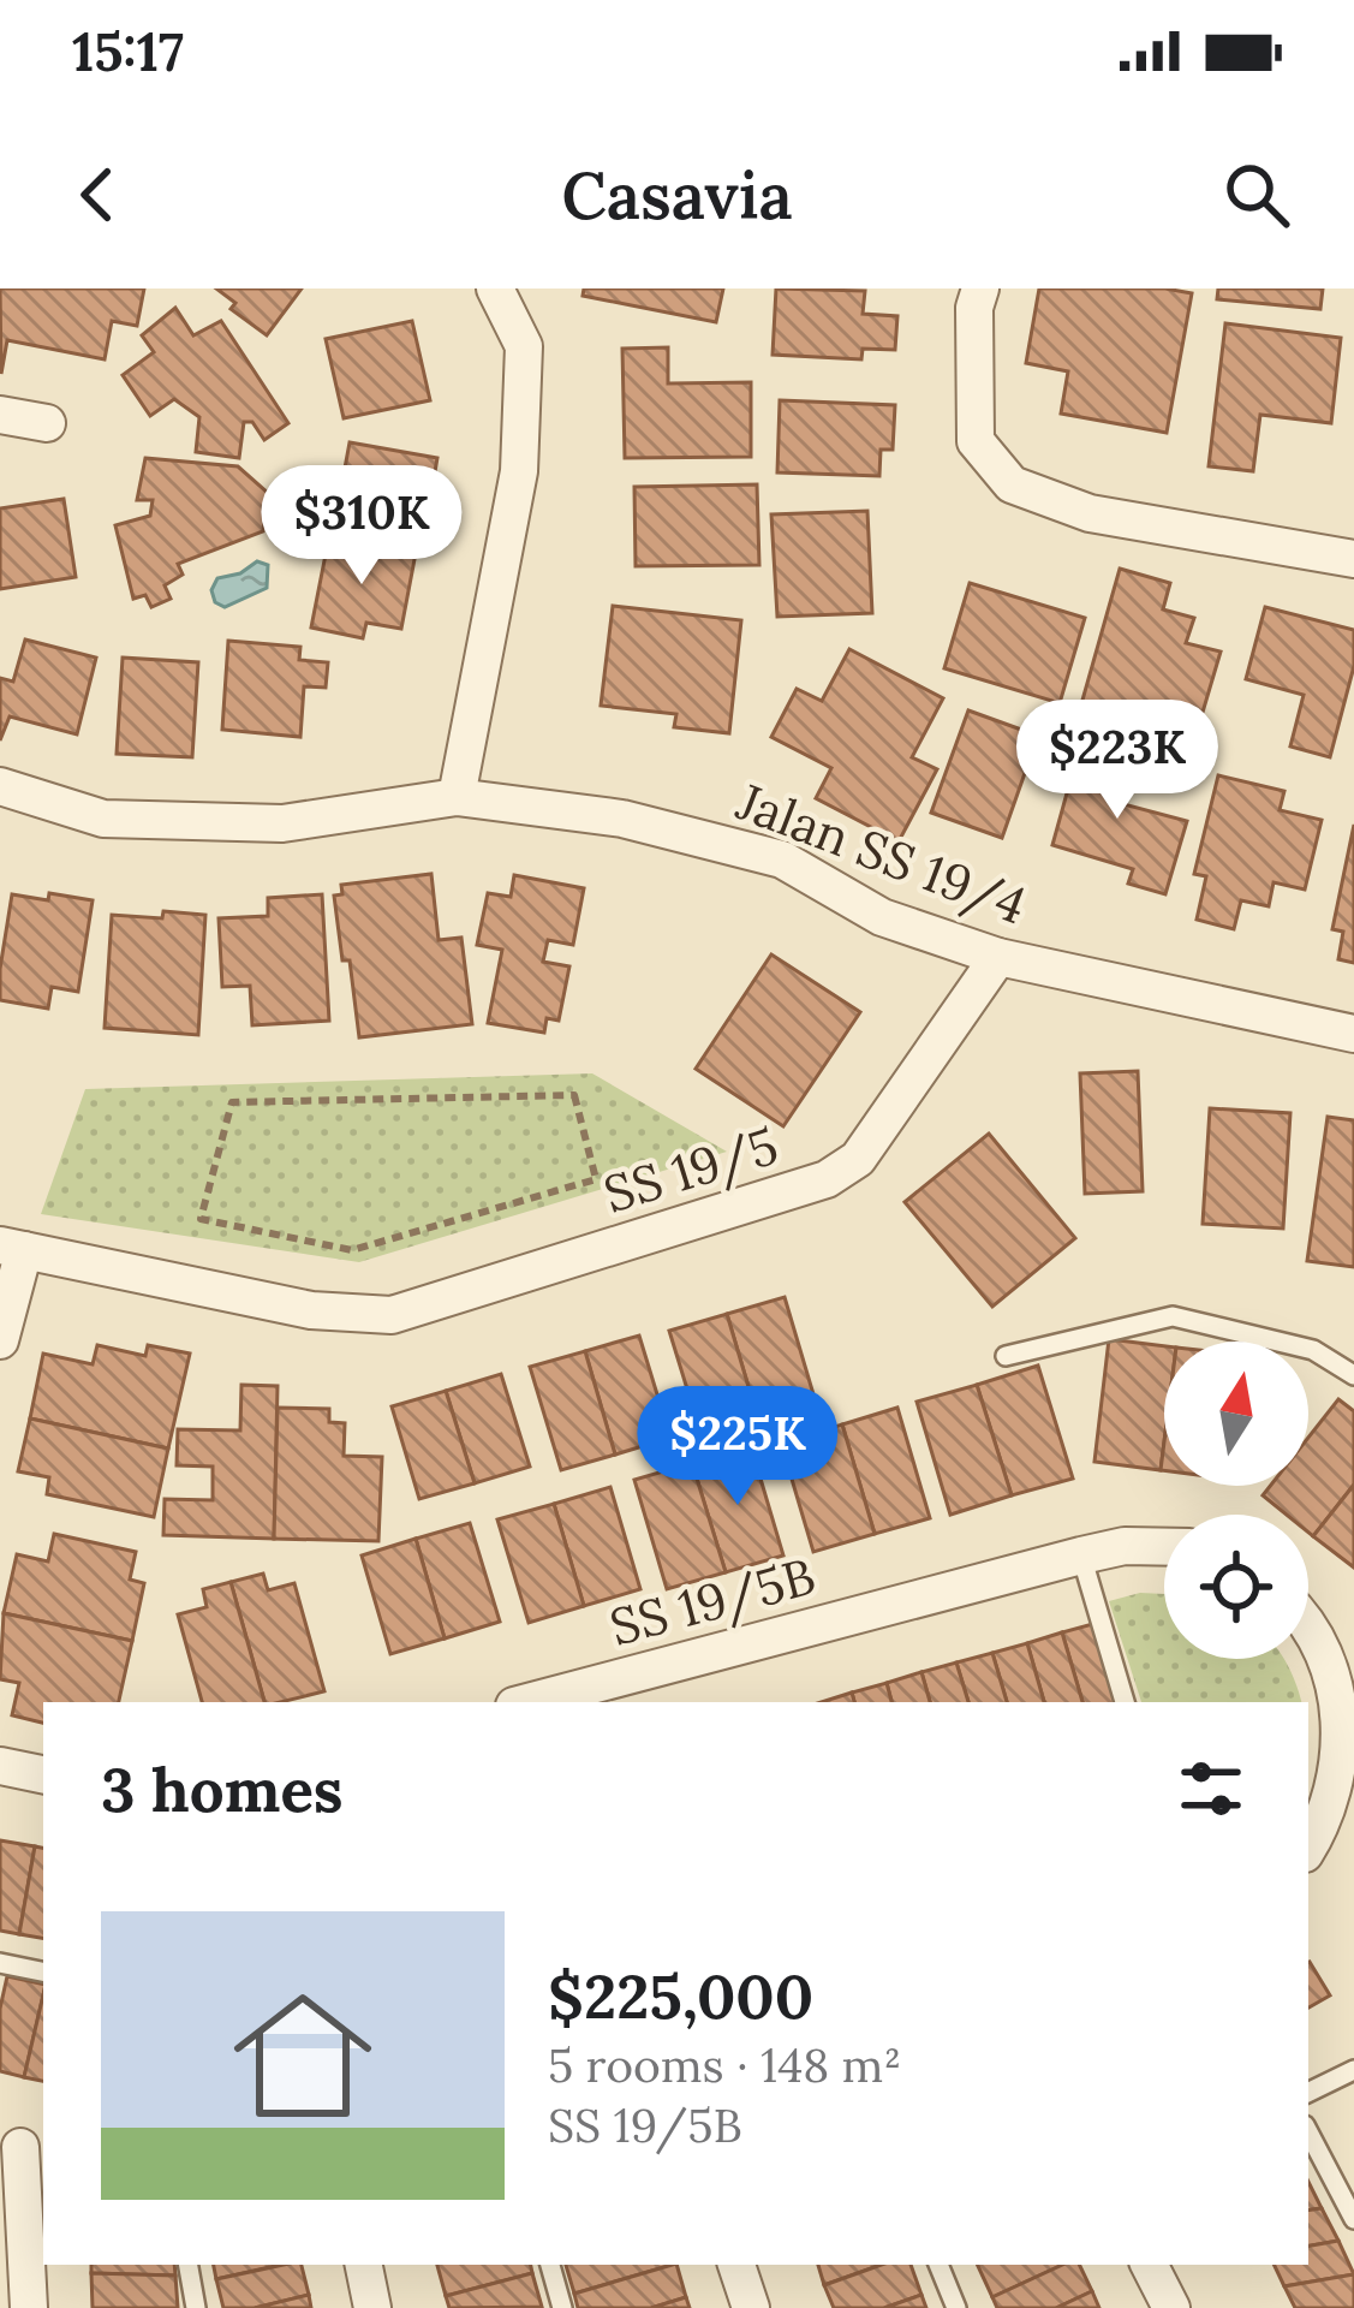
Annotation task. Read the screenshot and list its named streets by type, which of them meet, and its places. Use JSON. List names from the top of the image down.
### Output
{
  "streets": {
    "street": ["Jalan SS 19/4", "SS 19/5", "SS 19/5B"]
  },
  "crossings": [
    ["Jalan SS 19/4", "SS 19/5"]
  ],
  "north": "top",
  "page": {
    "status": "15:17",
    "header": "Casavia",
    "price": ["$310K", "$223K", "$225K"],
    "heading": "3 homes",
    "list": [
      {
        "name": "$225,000",
        "note": "5 rooms · 148 m² · SS 19/5B"
      }
    ]
  }
}
